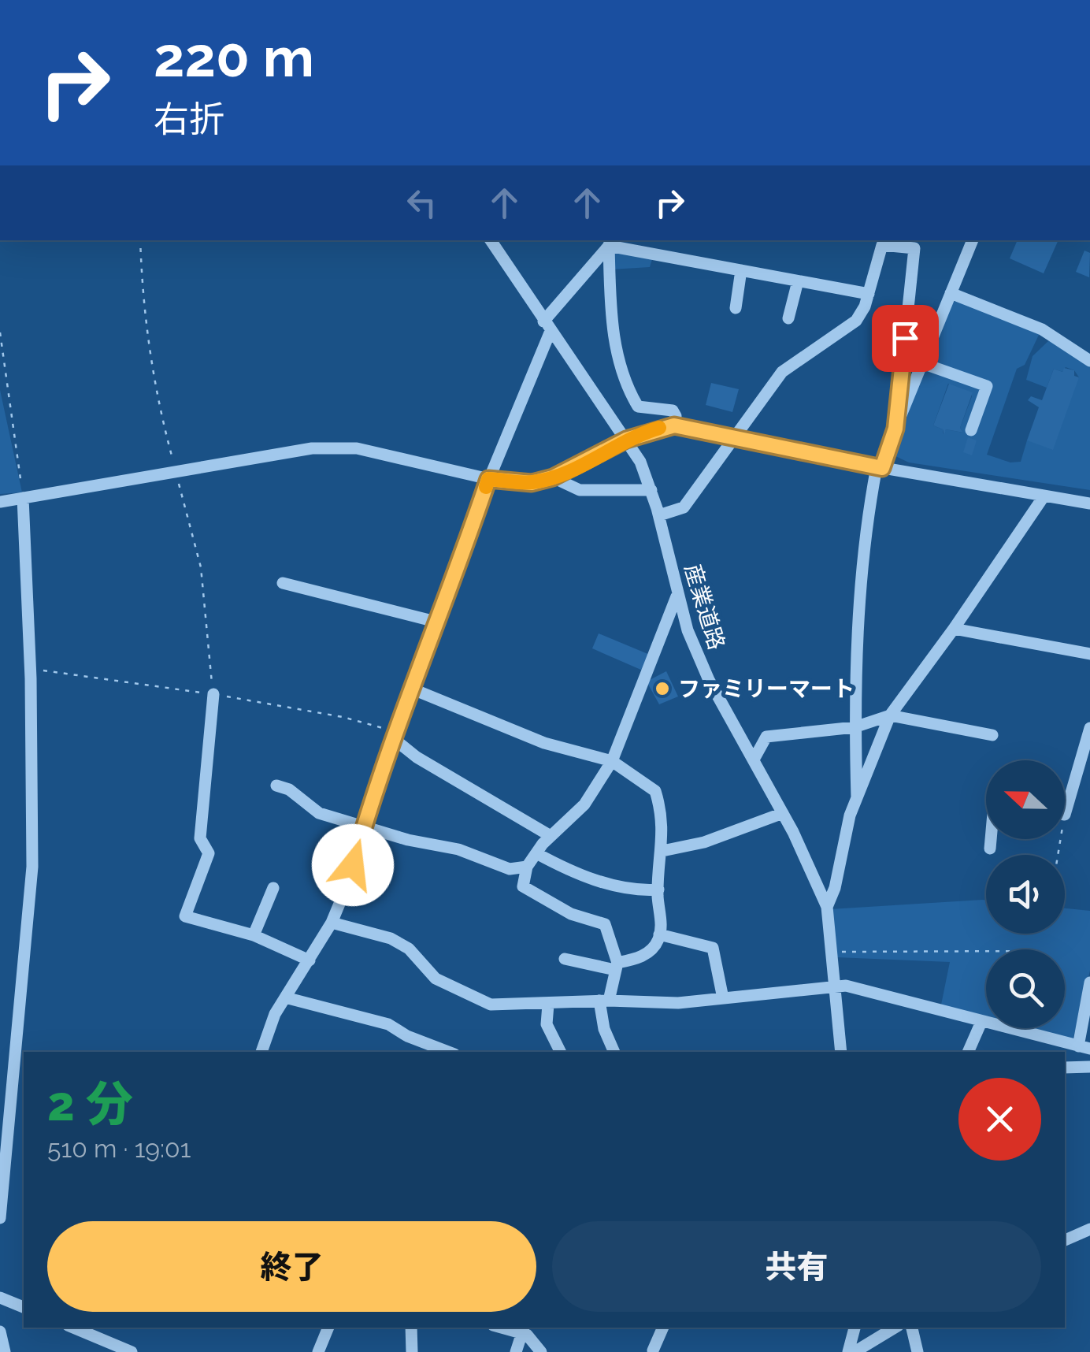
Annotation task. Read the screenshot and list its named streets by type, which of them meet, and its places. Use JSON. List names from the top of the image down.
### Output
{
  "streets": {
    "street": ["産業道路"]
  },
  "places": ["ファミリーマート"],
  "north": "left",
  "page": {
    "turn": ["220 m", "右折"],
    "heading": ["2 分", "510 m · 19:01"],
    "buttons": ["終了", "共有"]
  }
}
